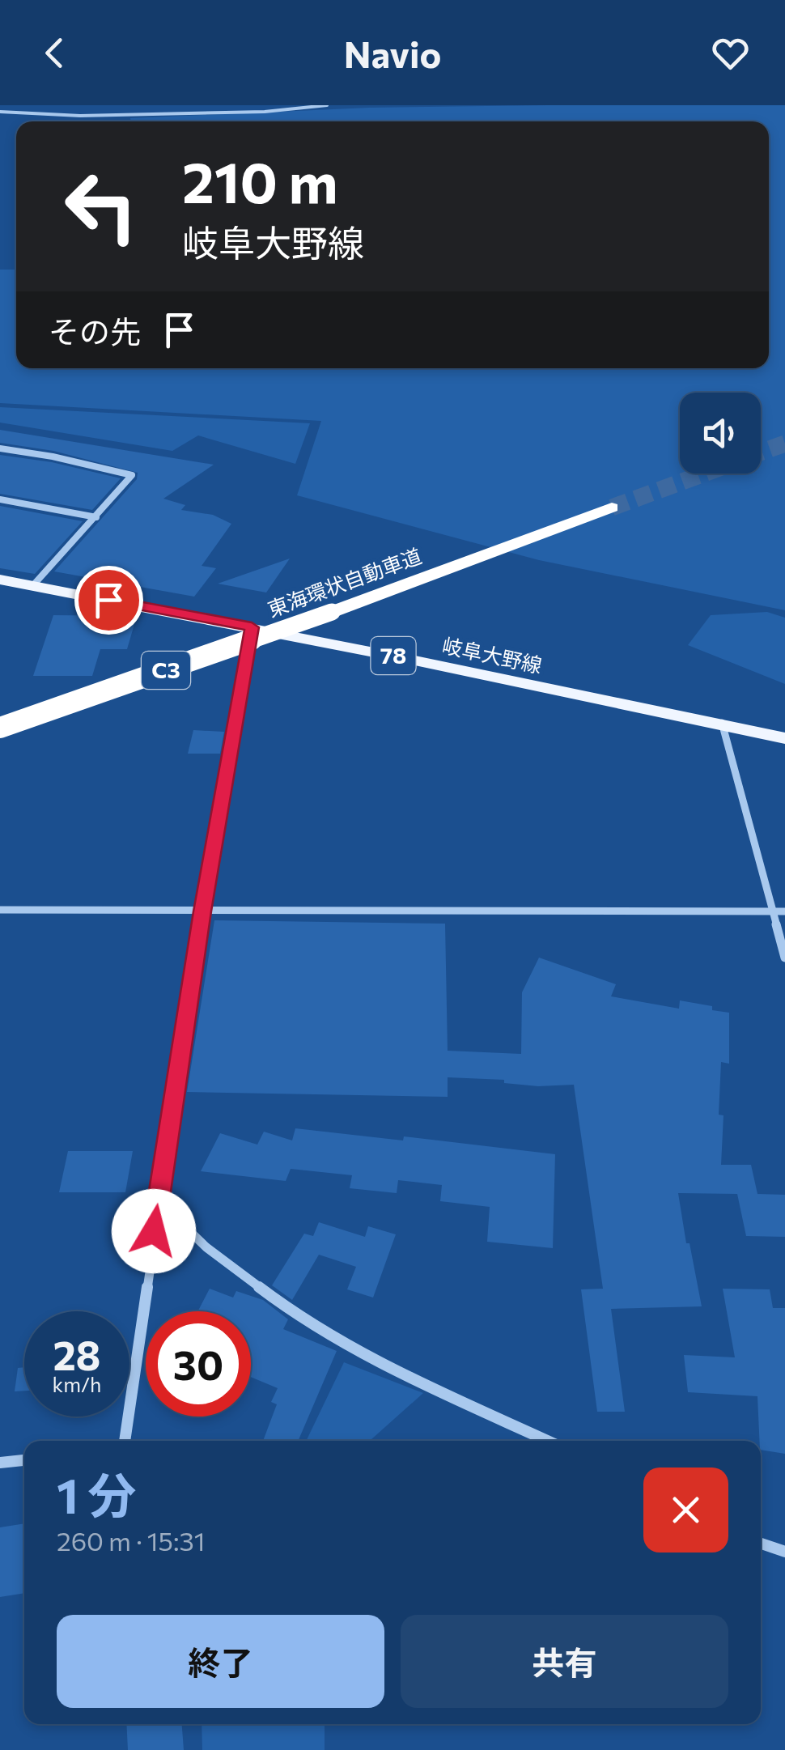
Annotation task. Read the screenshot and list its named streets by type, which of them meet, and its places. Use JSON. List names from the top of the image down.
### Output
{
  "streets": {
    "highway": ["東海環状自動車道", "C3"],
    "main road": ["78", "岐阜大野線"]
  },
  "page": {
    "header": "Navio",
    "turn": ["210 m", "岐阜大野線"],
    "then": "その先",
    "speed": "28 km/h",
    "limit": "30",
    "heading": ["1 分", "260 m · 15:31"],
    "buttons": ["終了", "共有"]
  }
}
